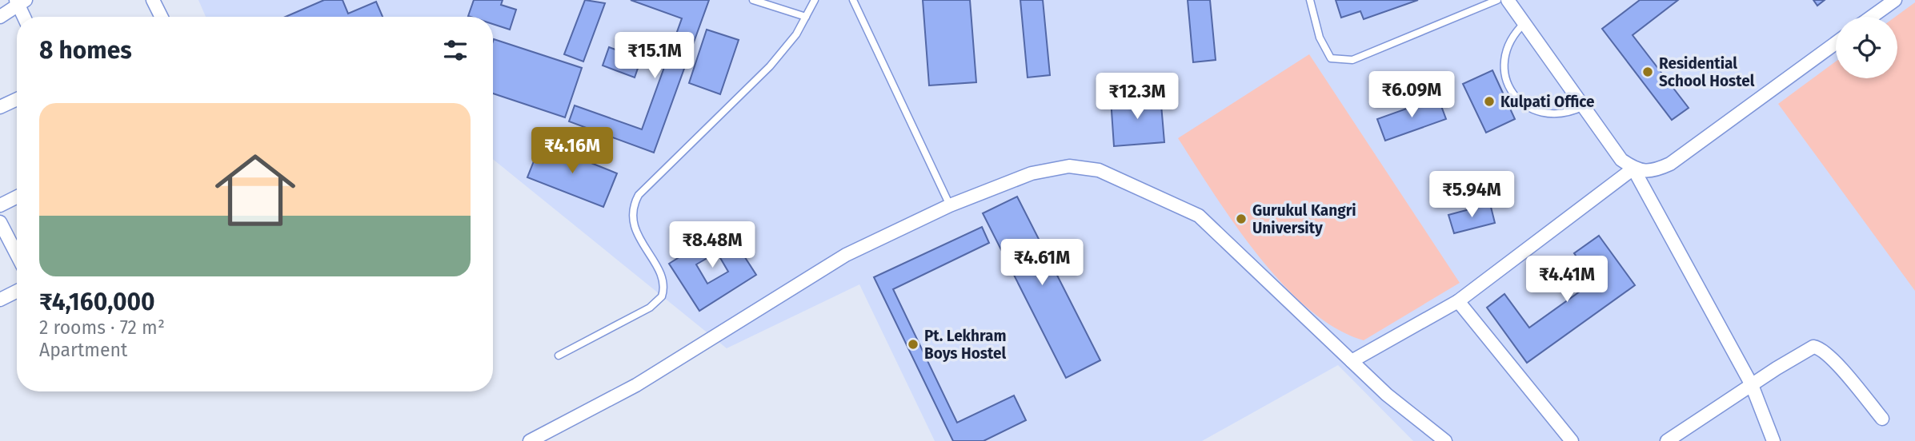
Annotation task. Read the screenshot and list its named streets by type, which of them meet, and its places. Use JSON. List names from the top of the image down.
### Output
{
  "places": [
    "Residential School Hostel",
    "Kulpati Office",
    "Gurukul Kangri University",
    "Pt. Lekhram Boys Hostel"
  ],
  "page": {
    "heading": "8 homes",
    "price": [
      "₹15.1M",
      "₹6.09M",
      "₹12.3M",
      "₹4.16M",
      "₹5.94M",
      "₹8.48M",
      "₹4.61M",
      "₹4.41M"
    ],
    "list": [
      {
        "name": "₹4,160,000",
        "note": "2 rooms · 72 m² · Apartment"
      }
    ]
  }
}
